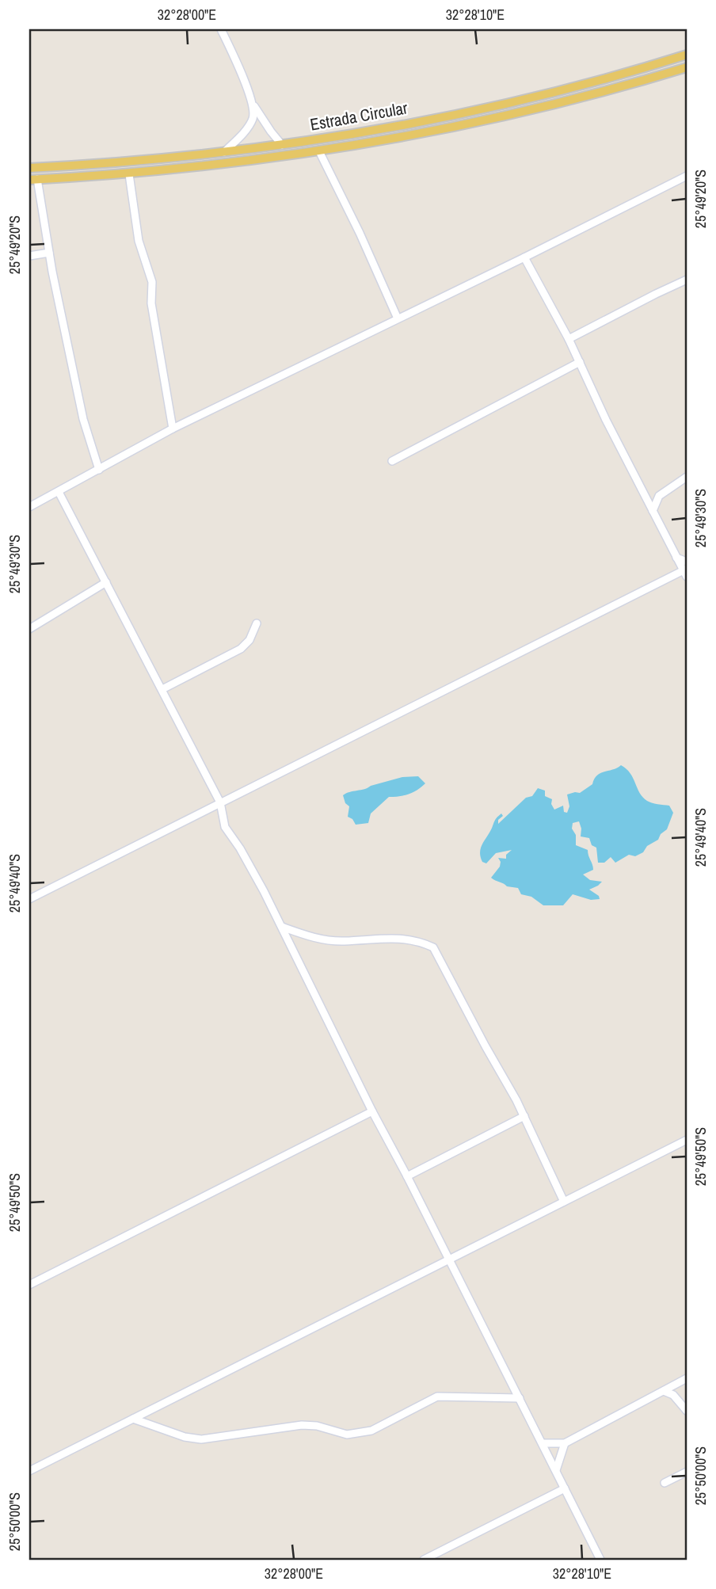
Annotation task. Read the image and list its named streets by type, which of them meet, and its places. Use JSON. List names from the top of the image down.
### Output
{
  "streets": {
    "main road": ["Estrada Circular"]
  },
  "coordinates": [
    "32°28'00\"E",
    "32°28'10\"E",
    "25°49'20\"S",
    "25°49'30\"S",
    "25°49'40\"S",
    "25°49'50\"S",
    "25°50'00\"S"
  ]
}
